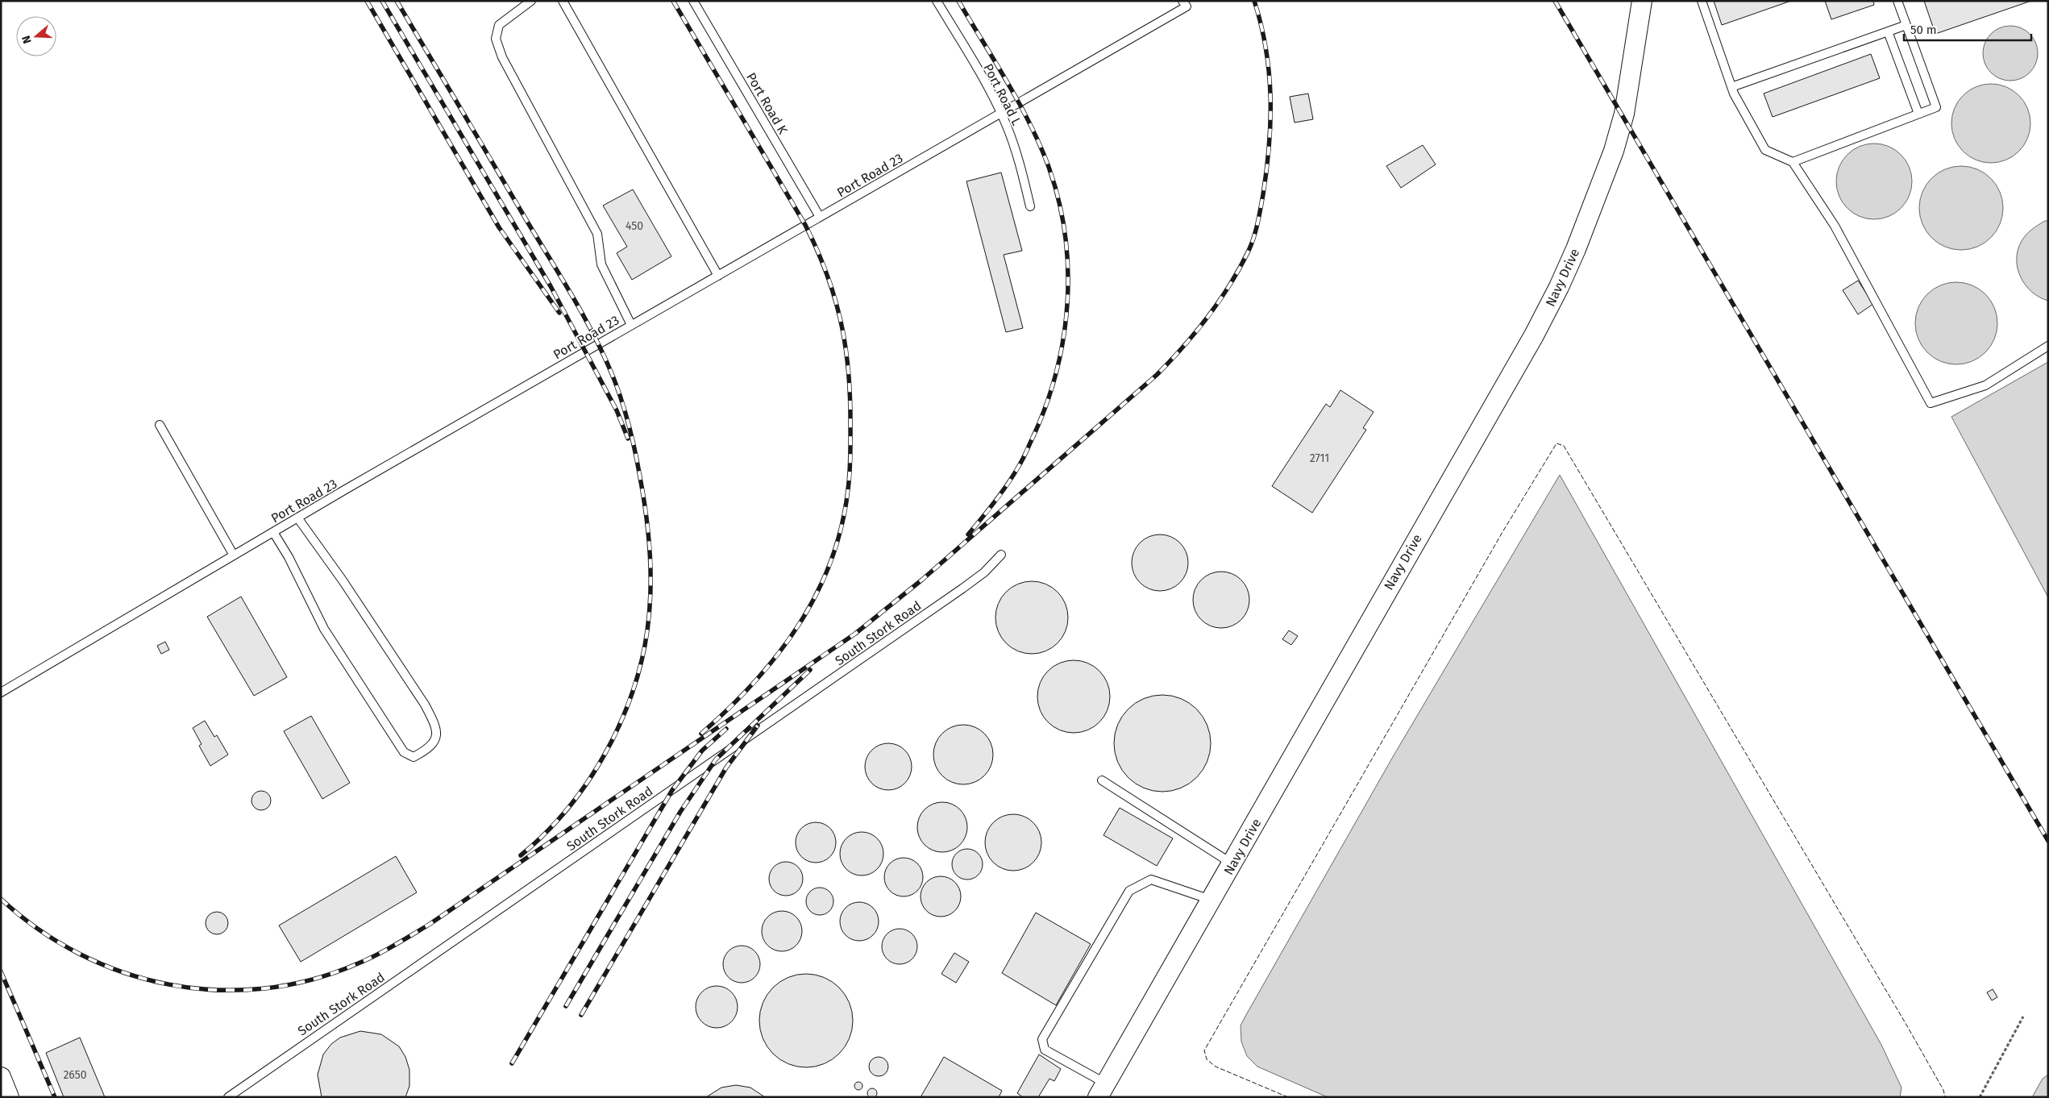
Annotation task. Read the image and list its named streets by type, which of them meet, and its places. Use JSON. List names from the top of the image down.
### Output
{
  "streets": {
    "street": ["Navy Drive"],
    "lane": [
      "Port Road L",
      "Port Road K",
      "Port Road 23",
      "South Stork Road"
    ]
  },
  "crossings": [
    ["Port Road L", "Port Road 23"],
    ["Port Road K", "Port Road 23"]
  ],
  "house_numbers": ["450", "2711", "2650"],
  "scale_bar": "50 m",
  "north": "left"
}
